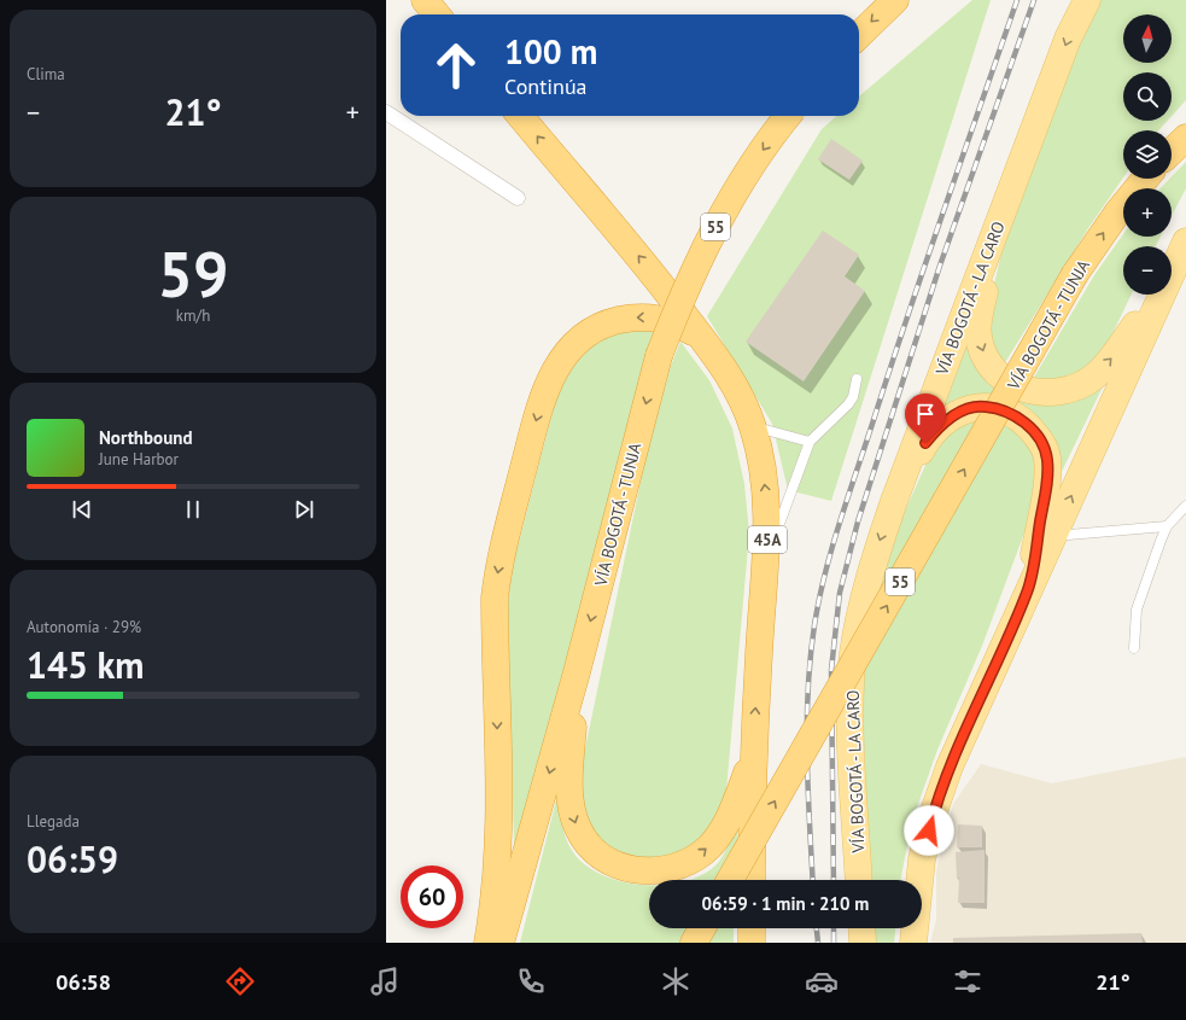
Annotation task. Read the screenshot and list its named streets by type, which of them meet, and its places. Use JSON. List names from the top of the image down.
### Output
{
  "streets": {
    "highway": ["55", "VÍA BOGOTÁ - TUNJA", "45A"],
    "main road": ["VÍA BOGOTÁ - LA CARO"]
  },
  "north": "top",
  "page": {
    "tile": [
      "Clima",
      ["59", "km/h"],
      ["Autonomía · 29%", "145 km"],
      ["Llegada", "06:59"]
    ],
    "map_buttons": ["+", "−"],
    "turn": ["100 m", "Continúa"],
    "heat": ["−", "21°", "+"],
    "song": ["Northbound", "June Harbor"],
    "limit": "60",
    "trip": "06:59 · 1 min · 210 m",
    "tabs": ["06:58", "21°"]
  }
}
